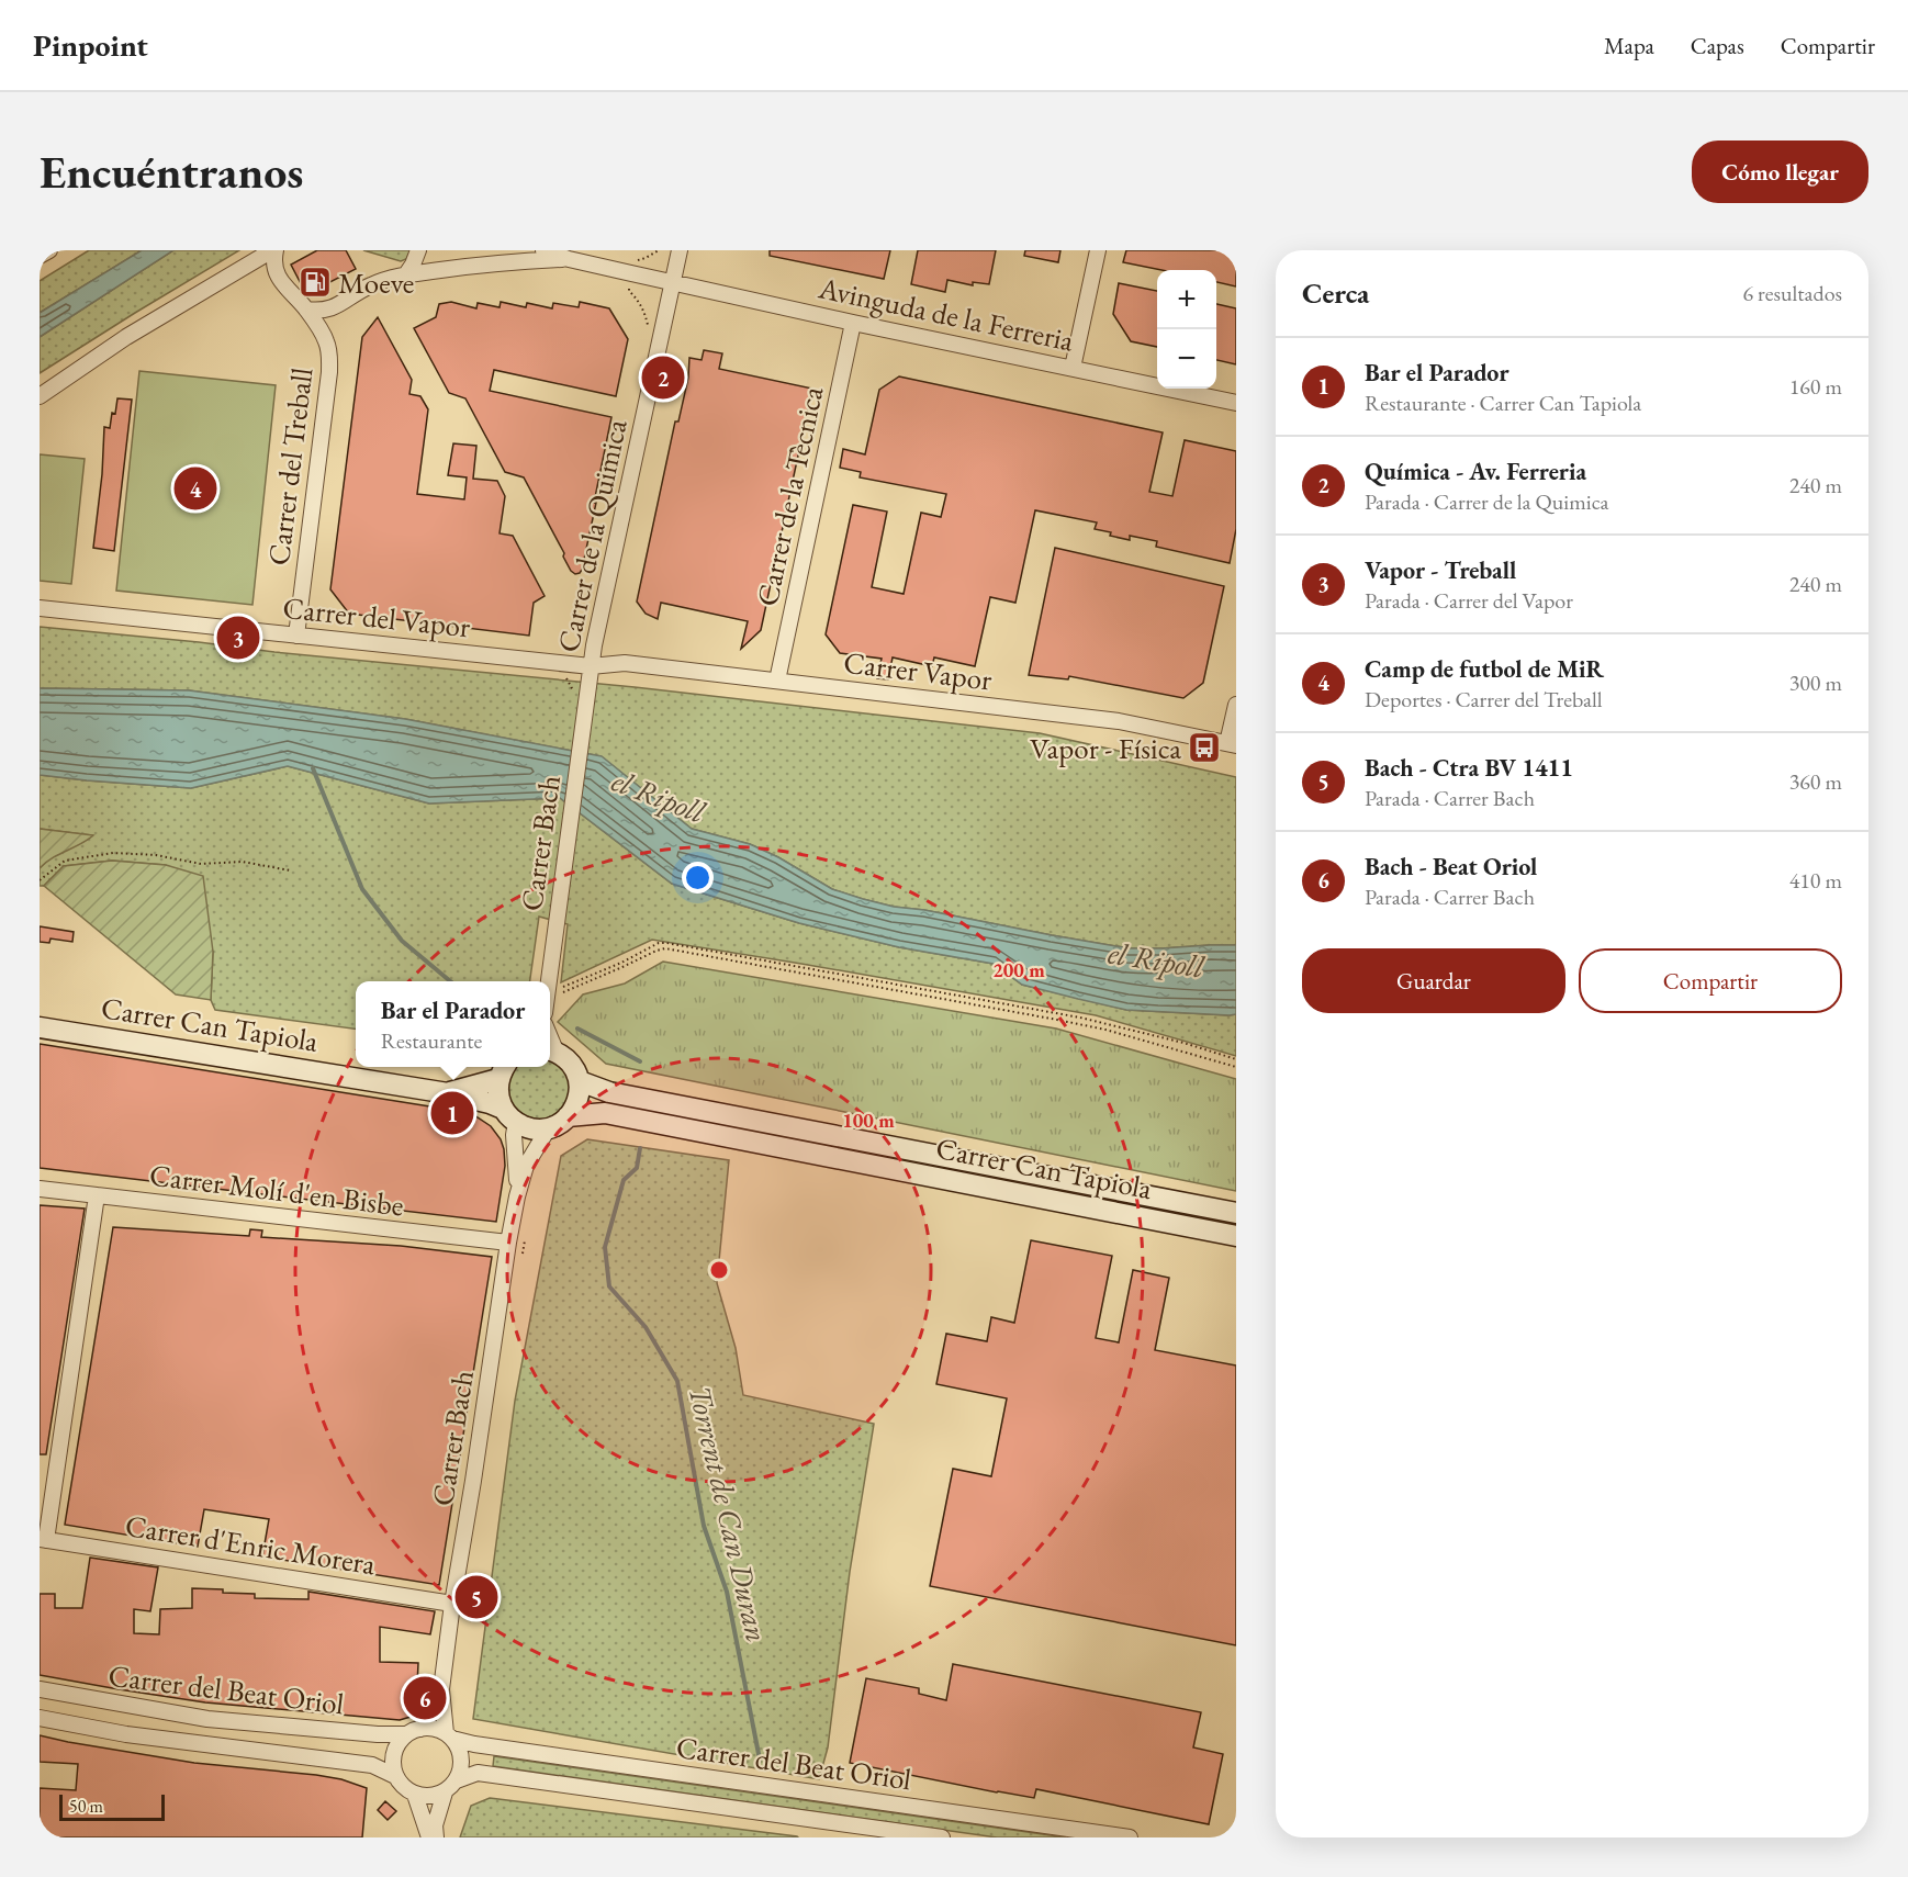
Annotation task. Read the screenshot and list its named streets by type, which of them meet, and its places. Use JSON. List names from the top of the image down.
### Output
{
  "streets": {
    "street": [
      "Avinguda de la Ferreria",
      "Carrer del Treball",
      "Carrer de la Tècnica",
      "Carrer de la Quimica",
      "Carrer del Vapor",
      "Carrer Vapor",
      "Carrer Bach",
      "Carrer Can Tapiola",
      "Carrer Molí d'en Bisbe",
      "Carrer d'Enric Morera",
      "Carrer del Beat Oriol"
    ]
  },
  "crossings": [
    ["Avinguda de la Ferreria", "Carrer del Treball"],
    ["Avinguda de la Ferreria", "Carrer de la Tècnica"],
    ["Avinguda de la Ferreria", "Carrer de la Quimica"],
    ["Carrer del Treball", "Carrer del Vapor"],
    ["Carrer de la Tècnica", "Carrer Vapor"],
    ["Carrer de la Quimica", "Carrer del Vapor"],
    ["Carrer de la Quimica", "Carrer Vapor"],
    ["Carrer de la Quimica", "Carrer Bach"],
    ["Carrer del Vapor", "Carrer Vapor"],
    ["Carrer del Vapor", "Carrer Bach"],
    ["Carrer Vapor", "Carrer Bach"],
    ["Carrer Bach", "Carrer Can Tapiola"],
    ["Carrer Bach", "Carrer Molí d'en Bisbe"],
    ["Carrer Bach", "Carrer d'Enric Morera"],
    ["Carrer Bach", "Carrer del Beat Oriol"]
  ],
  "water": ["el Ripoll", "Torrent de Can Duran"],
  "places": {
    "fuel station": ["Moeve"],
    "bus stop": ["Vapor - Física"]
  },
  "scale_bar": "50 m",
  "page": {
    "header": "Pinpoint",
    "nav": ["Mapa", "Capas", "Compartir"],
    "buttons": [
      "Cómo llegar",
      ["Guardar", "Compartir"]
    ],
    "title": "Encuéntranos",
    "heading": ["Cerca", "6 resultados"],
    "map_buttons": ["+", "−"],
    "list": [
      {
        "mark": "1",
        "name": "Bar el Parador",
        "note": "Restaurante · Carrer Can Tapiola",
        "value": "160 m"
      },
      {
        "mark": "2",
        "name": "Química - Av. Ferreria",
        "note": "Parada · Carrer de la Quimica",
        "value": "240 m"
      },
      {
        "mark": "3",
        "name": "Vapor - Treball",
        "note": "Parada · Carrer del Vapor",
        "value": "240 m"
      },
      {
        "mark": "4",
        "name": "Camp de futbol de MiR",
        "note": "Deportes · Carrer del Treball",
        "value": "300 m"
      },
      {
        "mark": "5",
        "name": "Bach - Ctra BV 1411",
        "note": "Parada · Carrer Bach",
        "value": "360 m"
      },
      {
        "mark": "6",
        "name": "Bach - Beat Oriol",
        "note": "Parada · Carrer Bach",
        "value": "410 m"
      }
    ],
    "pins": [
      "2",
      "4",
      "3",
      "1",
      "5",
      "6"
    ],
    "popup": ["Bar el Parador", "Restaurante"],
    "scale": "50 m"
  },
  "rings": ["200 m", "100 m"]
}
